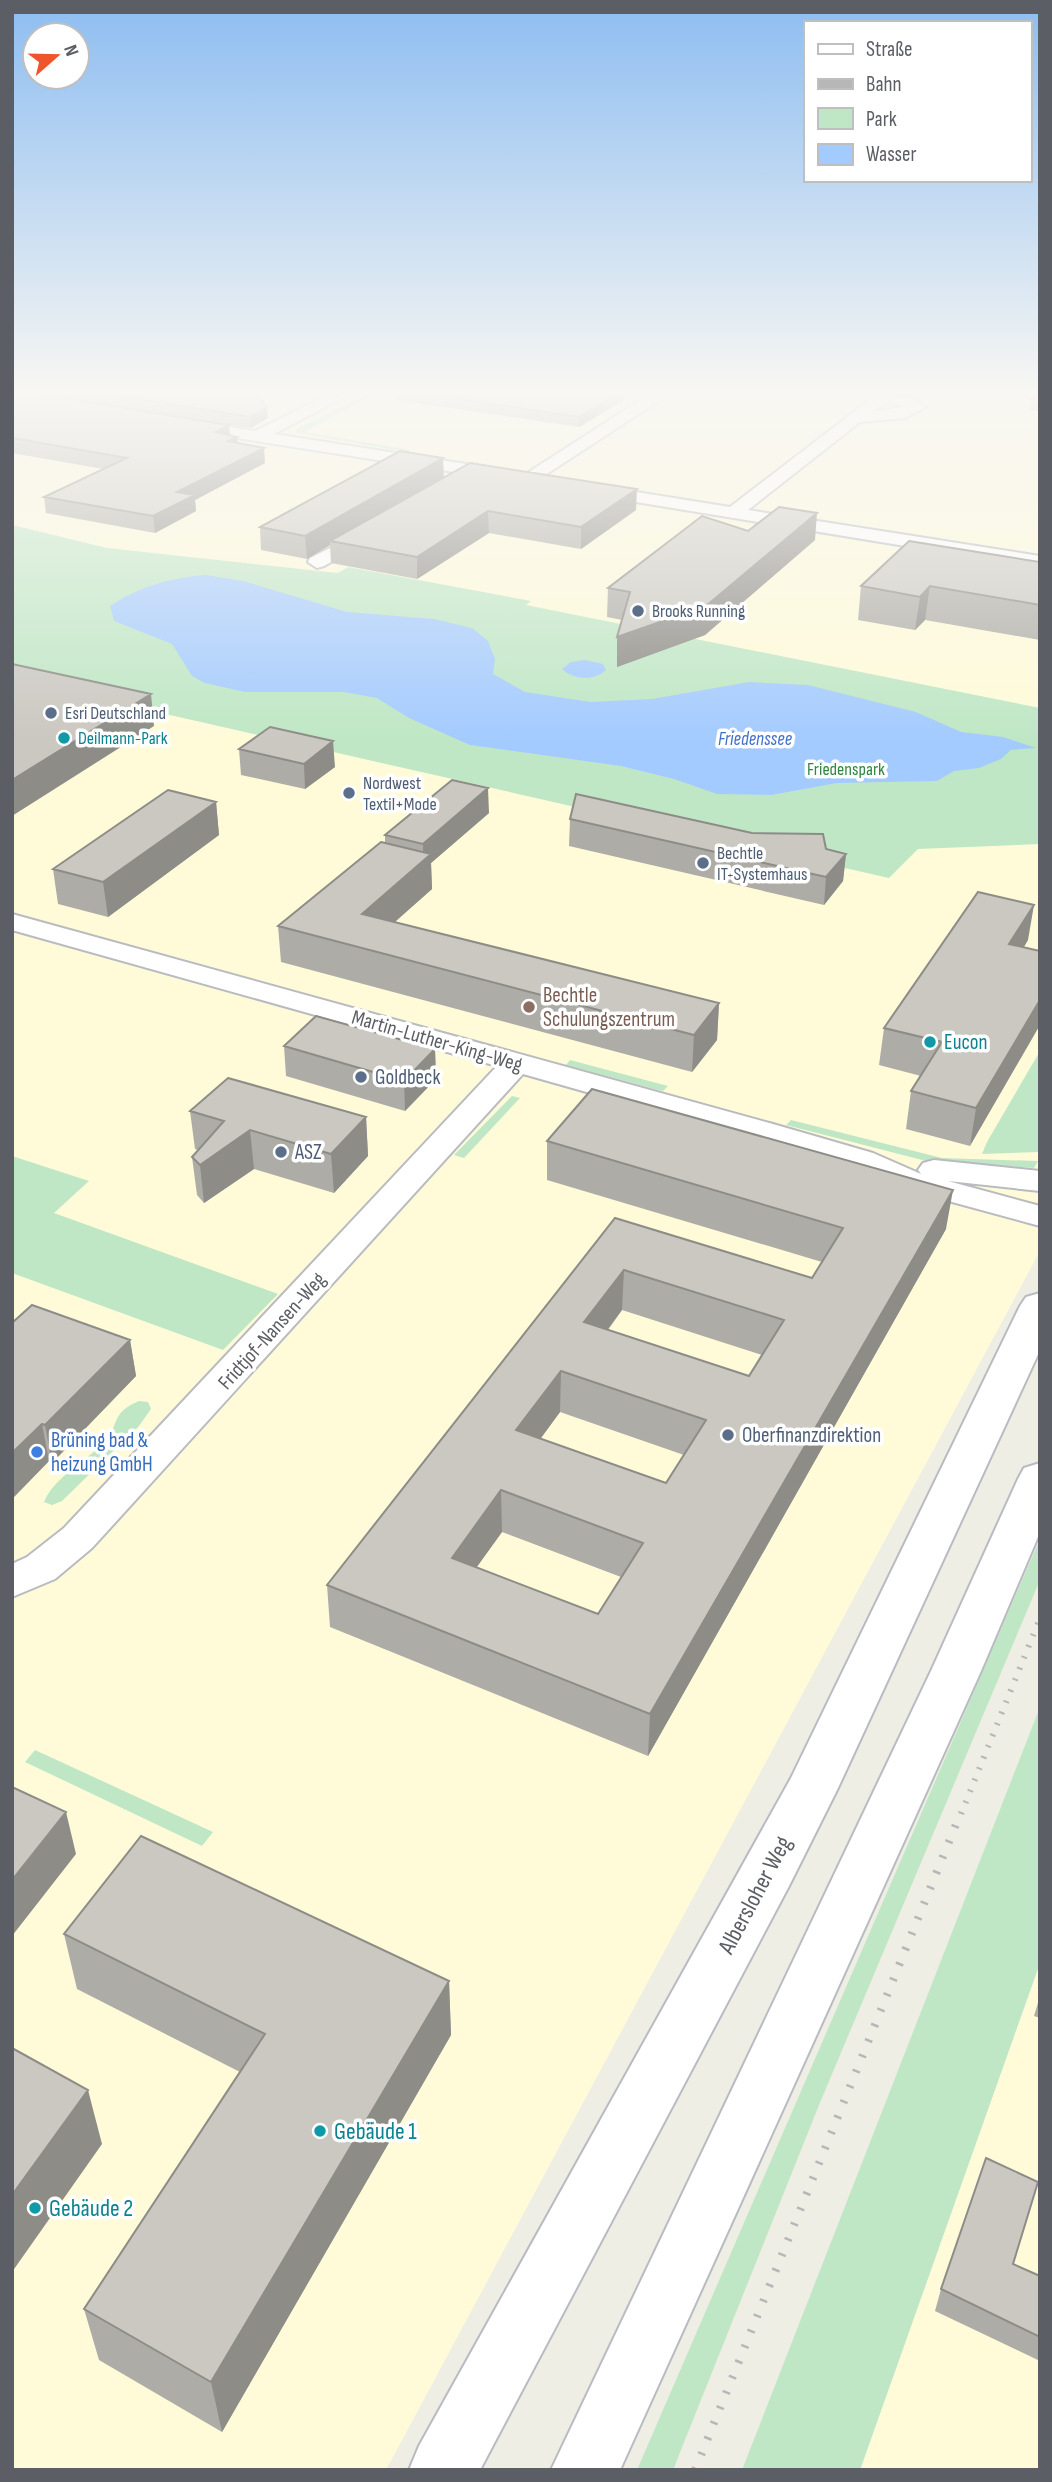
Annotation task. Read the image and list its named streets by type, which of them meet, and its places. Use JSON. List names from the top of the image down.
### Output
{
  "streets": {
    "main road": ["Albersloher Weg"],
    "street": ["Martin-Luther-King-Weg", "Fridtjof-Nansen-Weg"]
  },
  "crossings": [
    ["Martin-Luther-King-Weg", "Fridtjof-Nansen-Weg"]
  ],
  "water": ["Friedenssee"],
  "parks": ["Friedenspark"],
  "places": [
    "Brooks Running",
    "Esri Deutschland",
    "Deilmann-Park",
    "Nordwest Textil+Mode",
    "Bechtle IT-Systemhaus",
    "Bechtle Schulungszentrum",
    "Eucon",
    "Goldbeck",
    "ASZ",
    "Oberfinanzdirektion",
    "Brüning bad & heizung GmbH",
    "Gebäude 1",
    "Gebäude 2"
  ],
  "legend": [
    "Straße",
    "Bahn",
    "Park",
    "Wasser"
  ],
  "north": "right"
}
